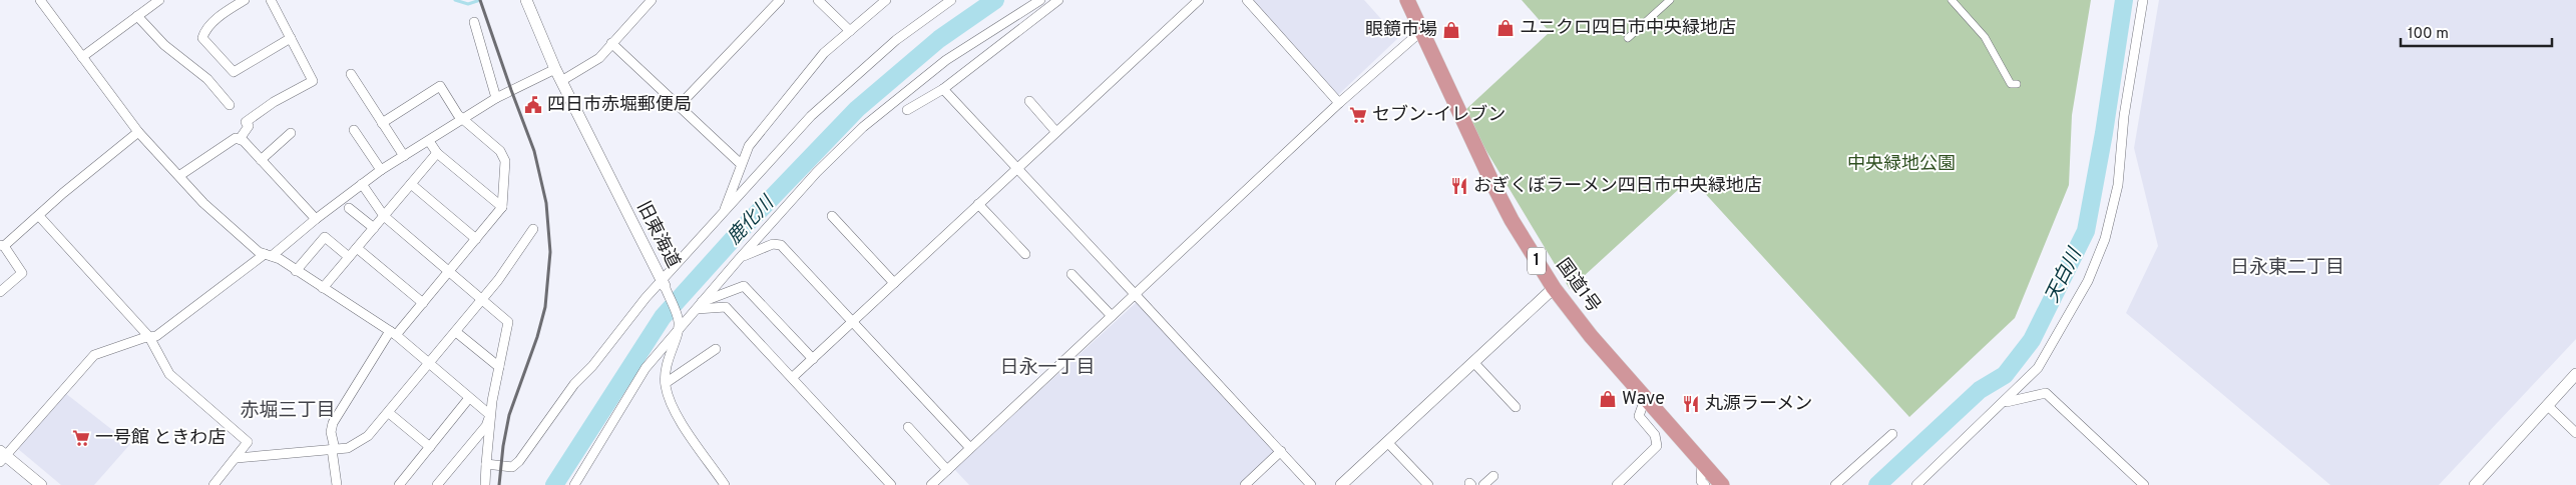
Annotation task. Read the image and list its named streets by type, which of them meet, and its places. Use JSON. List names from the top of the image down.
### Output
{
  "streets": {
    "highway": ["1", "国道1号"],
    "street": ["旧東海道"]
  },
  "districts": ["日永東二丁目", "日永一丁目", "赤堀三丁目"],
  "water": ["鹿化川", "天白川"],
  "parks": ["中央緑地公園"],
  "places": {
    "shop": ["ユニクロ四日市中央緑地店", "眼鏡市場", "Wave"],
    "public building": ["四日市赤堀郵便局"],
    "supermarket": ["セブン-イレブン", "一号館 ときわ店"],
    "restaurant": ["おぎくぼラーメン四日市中央緑地店", "丸源ラーメン"]
  },
  "scale_bar": "100 m"
}
